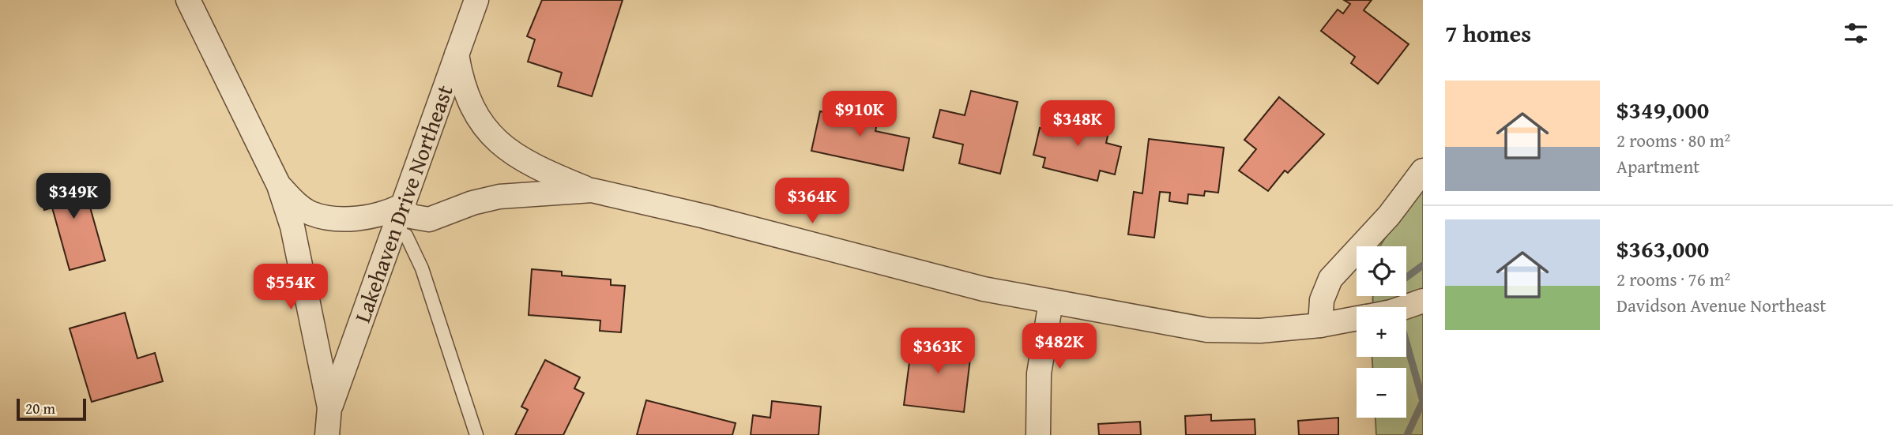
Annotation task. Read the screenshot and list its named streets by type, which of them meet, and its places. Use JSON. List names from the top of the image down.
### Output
{
  "streets": {
    "street": ["Lakehaven Drive Northeast"]
  },
  "scale_bar": "20 m",
  "page": {
    "heading": "7 homes",
    "list": [
      {
        "name": "$349,000",
        "note": "2 rooms · 80 m² · Apartment"
      },
      {
        "name": "$363,000",
        "note": "2 rooms · 76 m² · Davidson Avenue Northeast"
      }
    ],
    "price": [
      "$910K",
      "$348K",
      "$349K",
      "$364K",
      "$554K",
      "$482K",
      "$363K"
    ],
    "map_buttons": ["+", "−"],
    "scale": "20 m"
  }
}
